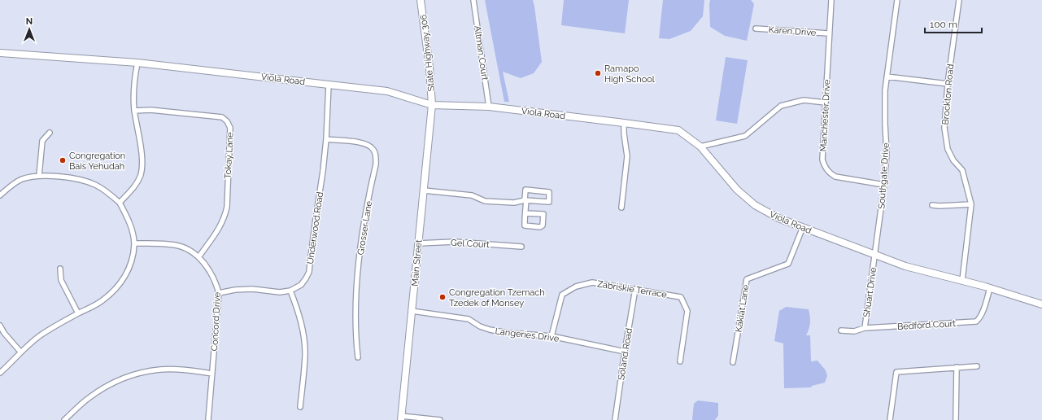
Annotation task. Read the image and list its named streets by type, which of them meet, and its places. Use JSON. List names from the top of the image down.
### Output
{
  "streets": {
    "street": [
      "Karen Drive",
      "State Highway 306",
      "Altman Court",
      "Viola Road",
      "Brockton Road",
      "Manchester Drive",
      "Tokay Lane",
      "Southgate Drive",
      "Underwood Road",
      "Grosser Lane",
      "Gel Court",
      "Main Street",
      "Zabriskie Terrace",
      "Shuart Drive",
      "Kakiat Lane",
      "Concord Drive",
      "Bedford Court",
      "Langeries Drive",
      "Soland Road"
    ]
  },
  "crossings": [
    ["Karen Drive", "Manchester Drive"],
    ["State Highway 306", "Viola Road"],
    ["State Highway 306", "Main Street"],
    ["Altman Court", "Viola Road"],
    ["Viola Road", "Brockton Road"],
    ["Viola Road", "Southgate Drive"],
    ["Viola Road", "Underwood Road"],
    ["Viola Road", "Main Street"],
    ["Viola Road", "Shuart Drive"],
    ["Viola Road", "Kakiat Lane"],
    ["Viola Road", "Bedford Court"],
    ["Manchester Drive", "Southgate Drive"],
    ["Tokay Lane", "Concord Drive"],
    ["Southgate Drive", "Shuart Drive"],
    ["Underwood Road", "Grosser Lane"],
    ["Gel Court", "Main Street"],
    ["Main Street", "Langeries Drive"],
    ["Zabriskie Terrace", "Langeries Drive"],
    ["Zabriskie Terrace", "Soland Road"],
    ["Shuart Drive", "Bedford Court"],
    ["Langeries Drive", "Soland Road"]
  ],
  "places": ["Ramapo High School", "Congregation Bais Yehudah", "Congregation Tzemach Tzedek of Monsey"],
  "scale_bar": "100 m",
  "north": "top"
}
